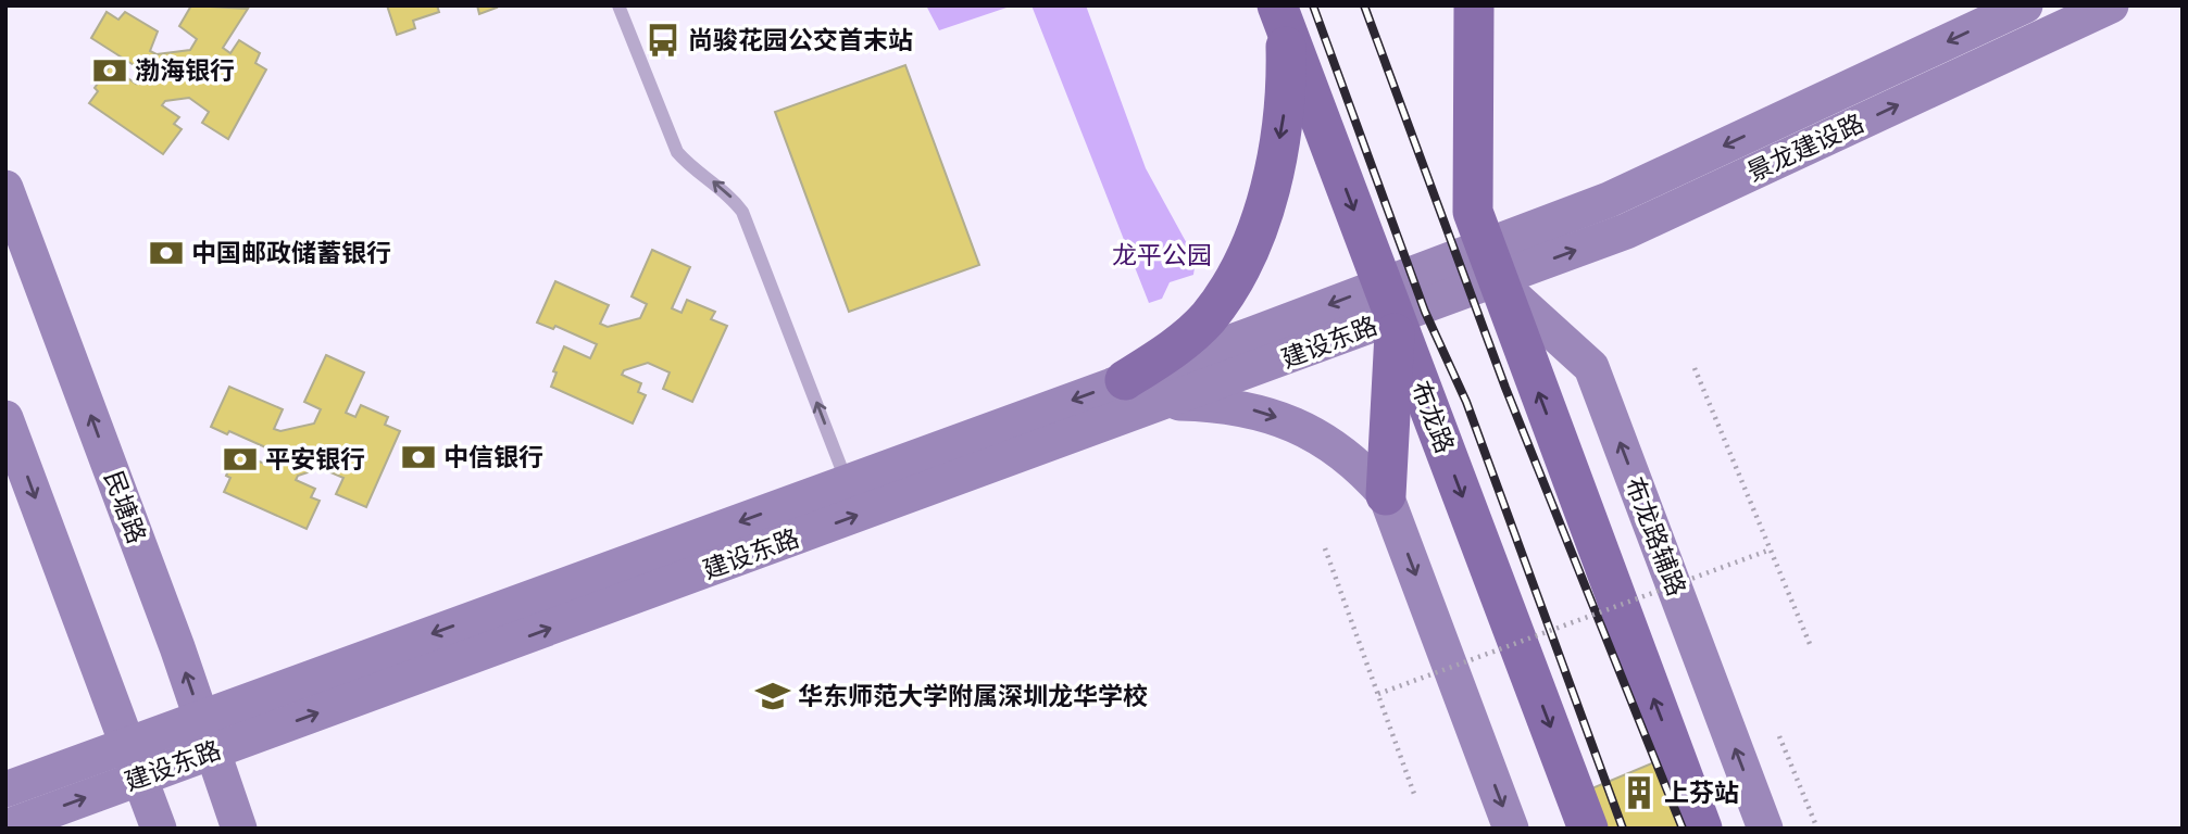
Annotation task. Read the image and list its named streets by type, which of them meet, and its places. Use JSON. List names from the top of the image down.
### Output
{
  "streets": {
    "main road": [
      "景龙建设路",
      "建设东路",
      "布龙路",
      "民塘路",
      "布龙路辅路"
    ]
  },
  "crossings": [
    ["景龙建设路", "建设东路"],
    ["景龙建设路", "布龙路辅路"],
    ["建设东路", "布龙路"],
    ["建设东路", "民塘路"],
    ["建设东路", "布龙路辅路"]
  ],
  "parks": ["龙平公园"],
  "places": {
    "bus stop": ["尚骏花园公交首末站"],
    "bank": [
      "渤海银行",
      "中国邮政储蓄银行",
      "中信银行",
      "平安银行"
    ],
    "school or university": ["华东师范大学附属深圳龙华学校"],
    "building": ["上芬站"]
  }
}
